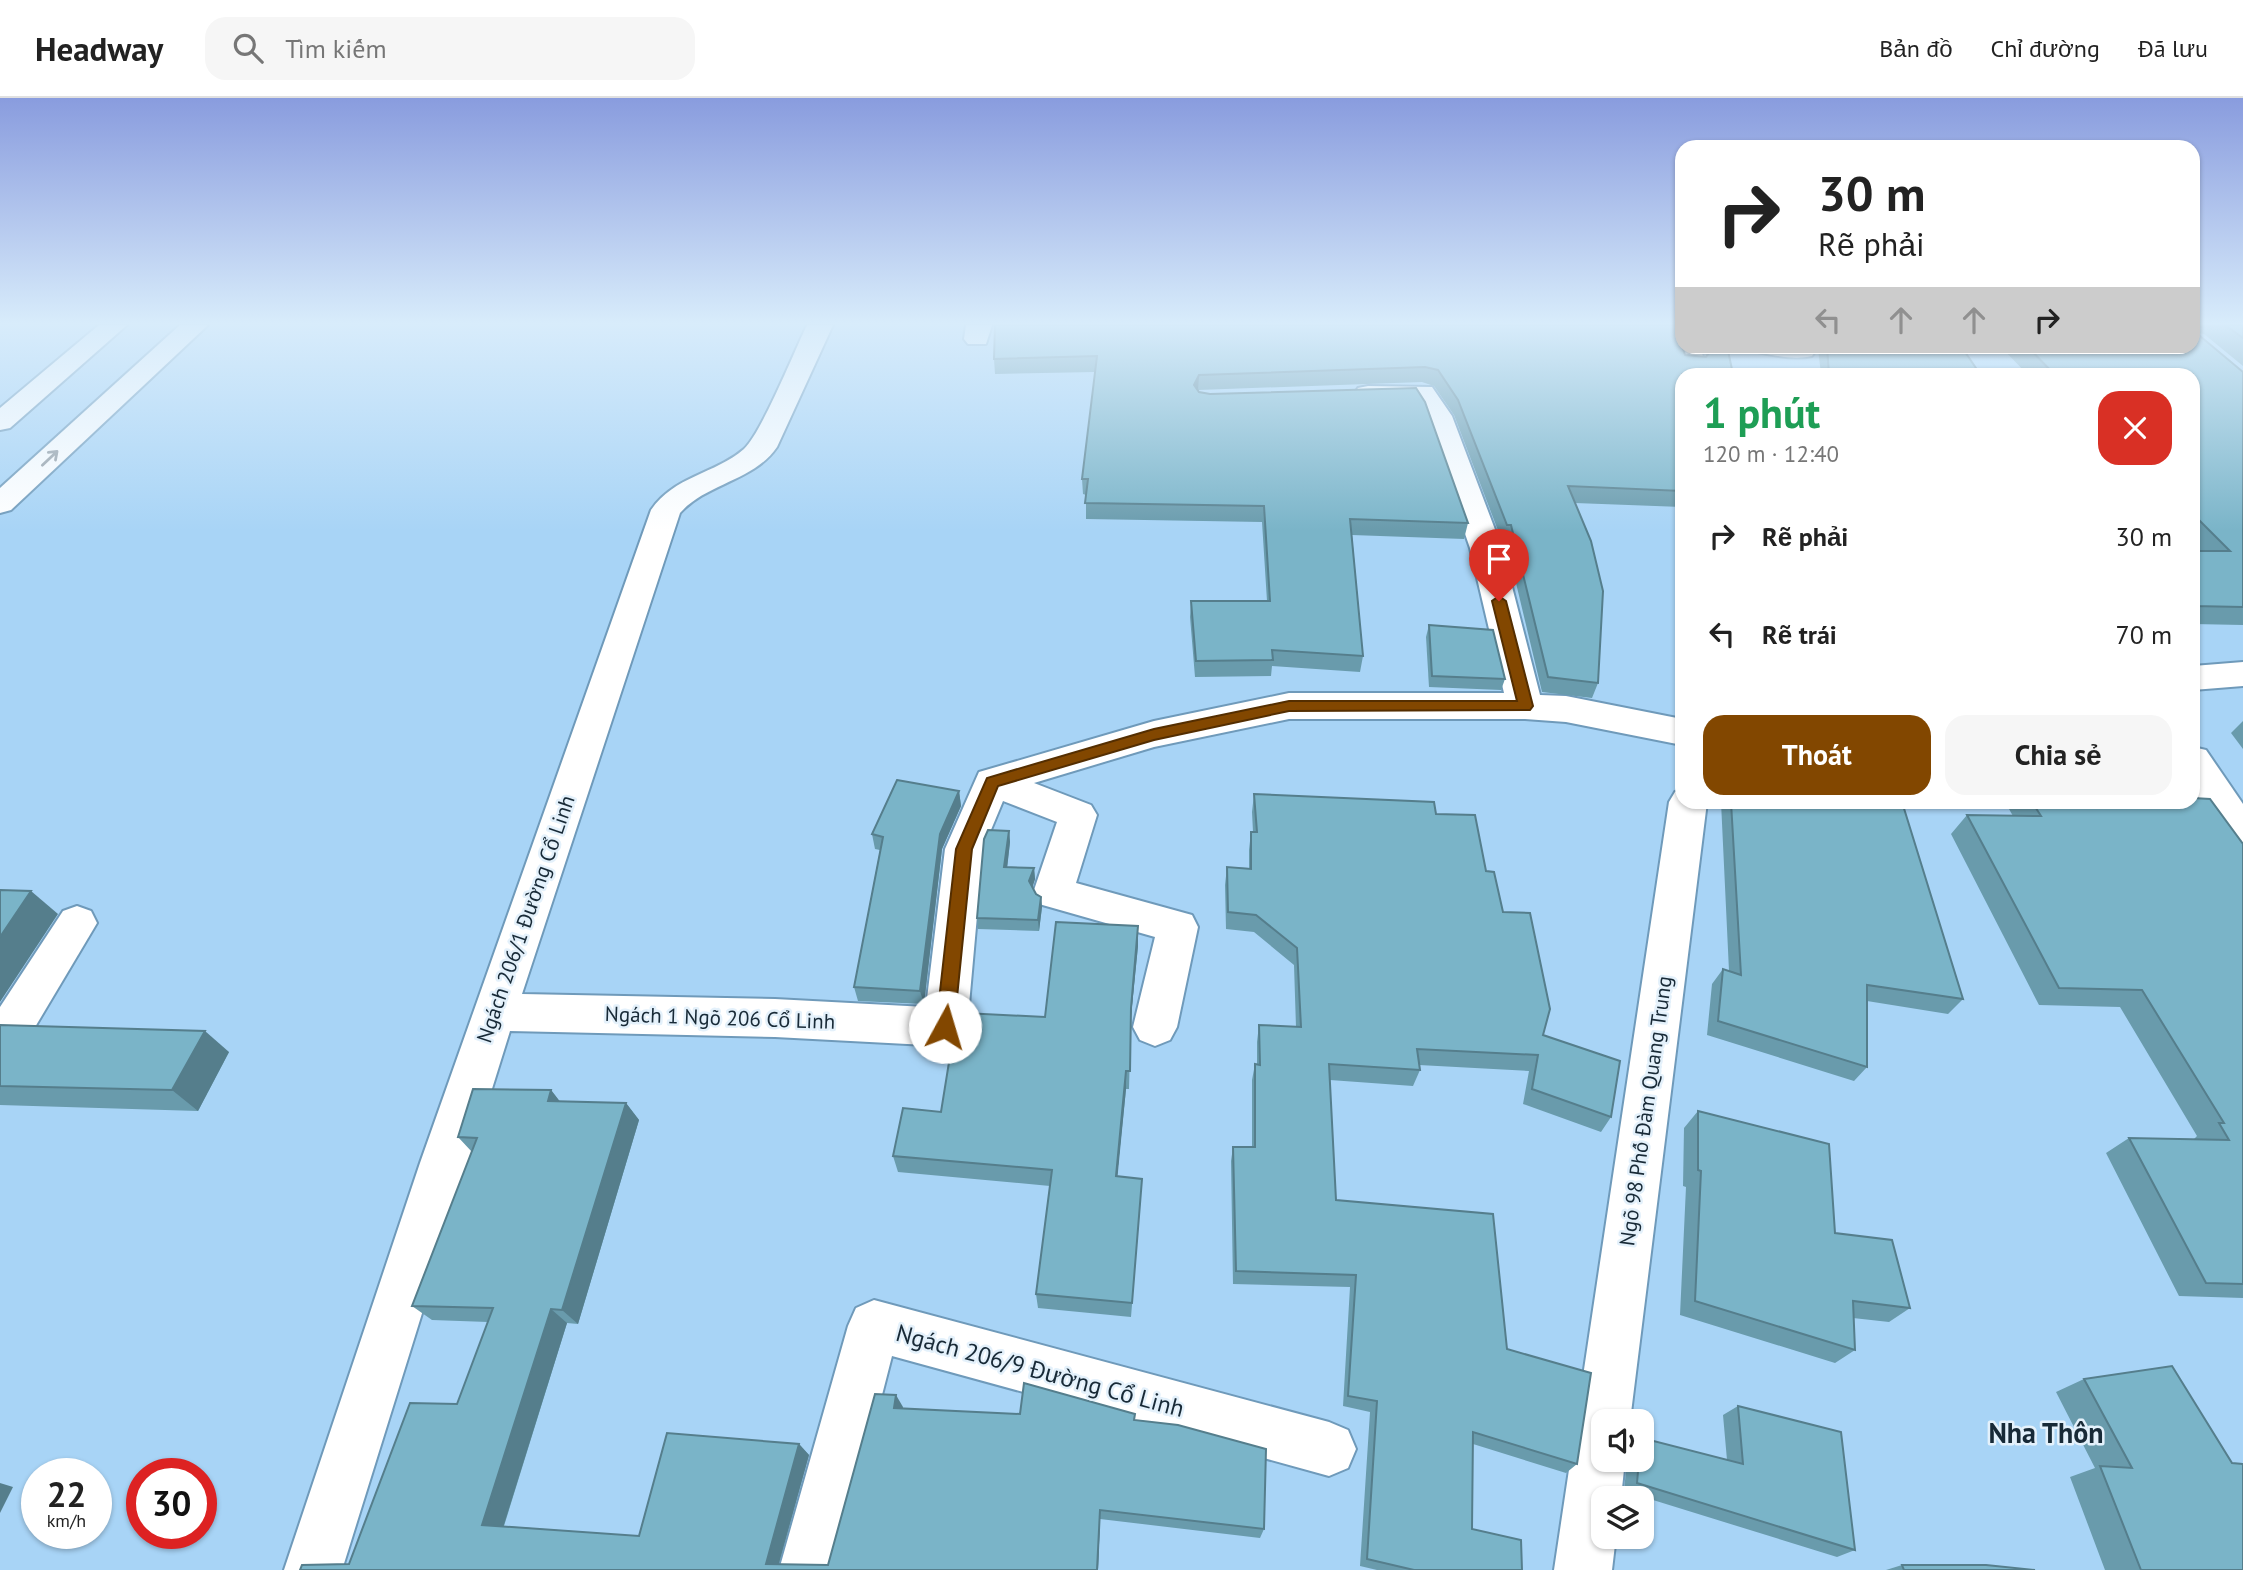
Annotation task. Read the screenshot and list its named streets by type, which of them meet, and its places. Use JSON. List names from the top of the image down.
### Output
{
  "streets": {
    "street": [
      "Ngách 206/1 Đường Cổ Linh",
      "Ngách 1 Ngõ 206 Cổ Linh",
      "Ngõ 98 Phố Đàm Quang Trung",
      "Ngách 206/9 Đường Cổ Linh"
    ]
  },
  "crossings": [
    ["Ngách 206/1 Đường Cổ Linh", "Ngách 1 Ngõ 206 Cổ Linh"]
  ],
  "districts": ["Nha Thôn"],
  "page": {
    "header": "Headway",
    "search": "Tìm kiếm",
    "nav": ["Bản đồ", "Chỉ đường", "Đã lưu"],
    "turn": ["30 m", "Rẽ phải"],
    "heading": ["1 phút", "120 m · 12:40"],
    "list": [
      {
        "name": "Rẽ phải",
        "value": "30 m"
      },
      {
        "name": "Rẽ trái",
        "value": "70 m"
      }
    ],
    "buttons": ["Thoát", "Chia sẻ"],
    "speed": "22 km/h",
    "limit": "30"
  }
}
